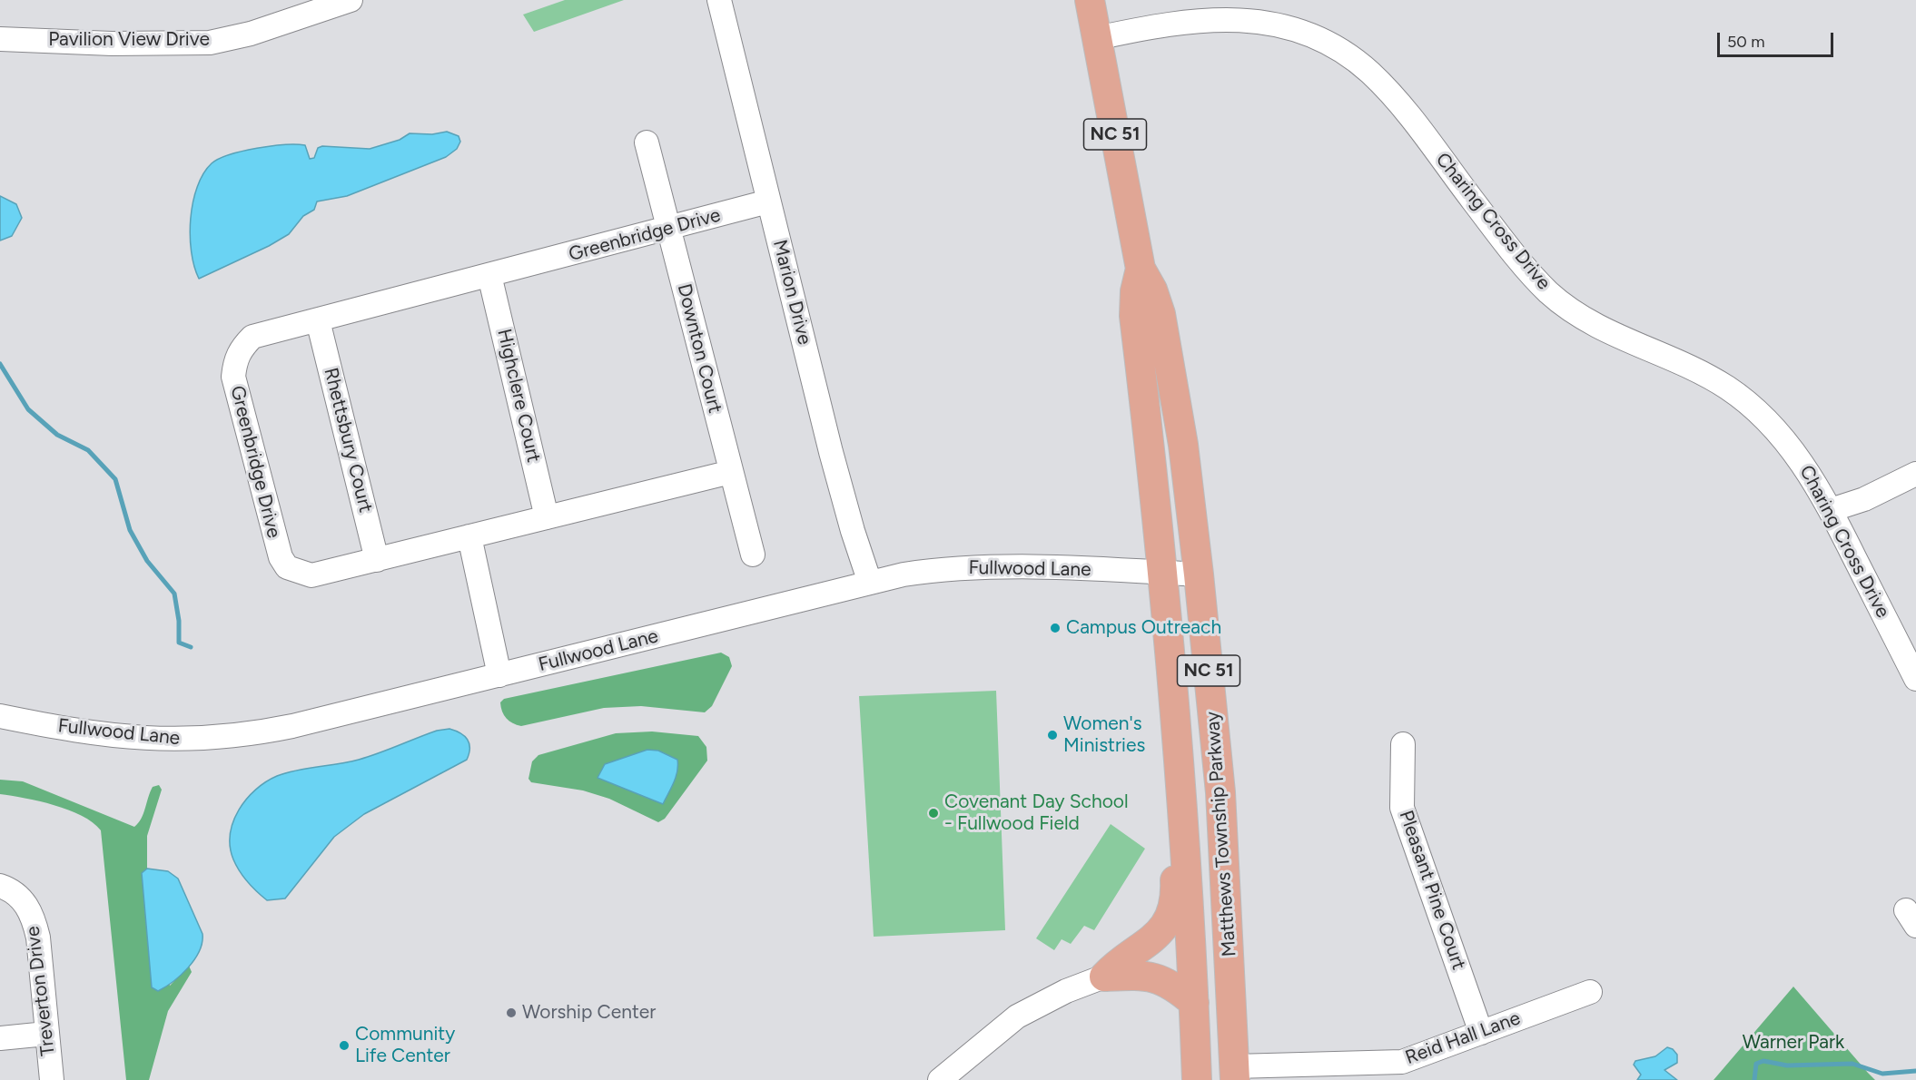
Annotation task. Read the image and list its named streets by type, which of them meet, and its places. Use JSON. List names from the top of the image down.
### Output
{
  "streets": {
    "main road": ["NC 51", "Matthews Township Parkway"],
    "street": [
      "Pavilion View Drive",
      "Charing Cross Drive",
      "Greenbridge Drive",
      "Marion Drive",
      "Downton Court",
      "Highclere Court",
      "Rhettsbury Court",
      "Fullwood Lane",
      "Pleasant Pine Court",
      "Treverton Drive",
      "Reid Hall Lane"
    ]
  },
  "crossings": [
    ["Charing Cross Drive", "Matthews Township Parkway"],
    ["Greenbridge Drive", "Marion Drive"],
    ["Greenbridge Drive", "Downton Court"],
    ["Greenbridge Drive", "Highclere Court"],
    ["Greenbridge Drive", "Rhettsbury Court"],
    ["Marion Drive", "Fullwood Lane"],
    ["Fullwood Lane", "Matthews Township Parkway"],
    ["Matthews Township Parkway", "Reid Hall Lane"],
    ["Pleasant Pine Court", "Reid Hall Lane"]
  ],
  "parks": ["Warner Park"],
  "places": [
    "Campus Outreach",
    "Women's Ministries",
    "Covenant Day School - Fullwood Field",
    "Worship Center",
    "Community Life Center"
  ],
  "scale_bar": "50 m"
}
